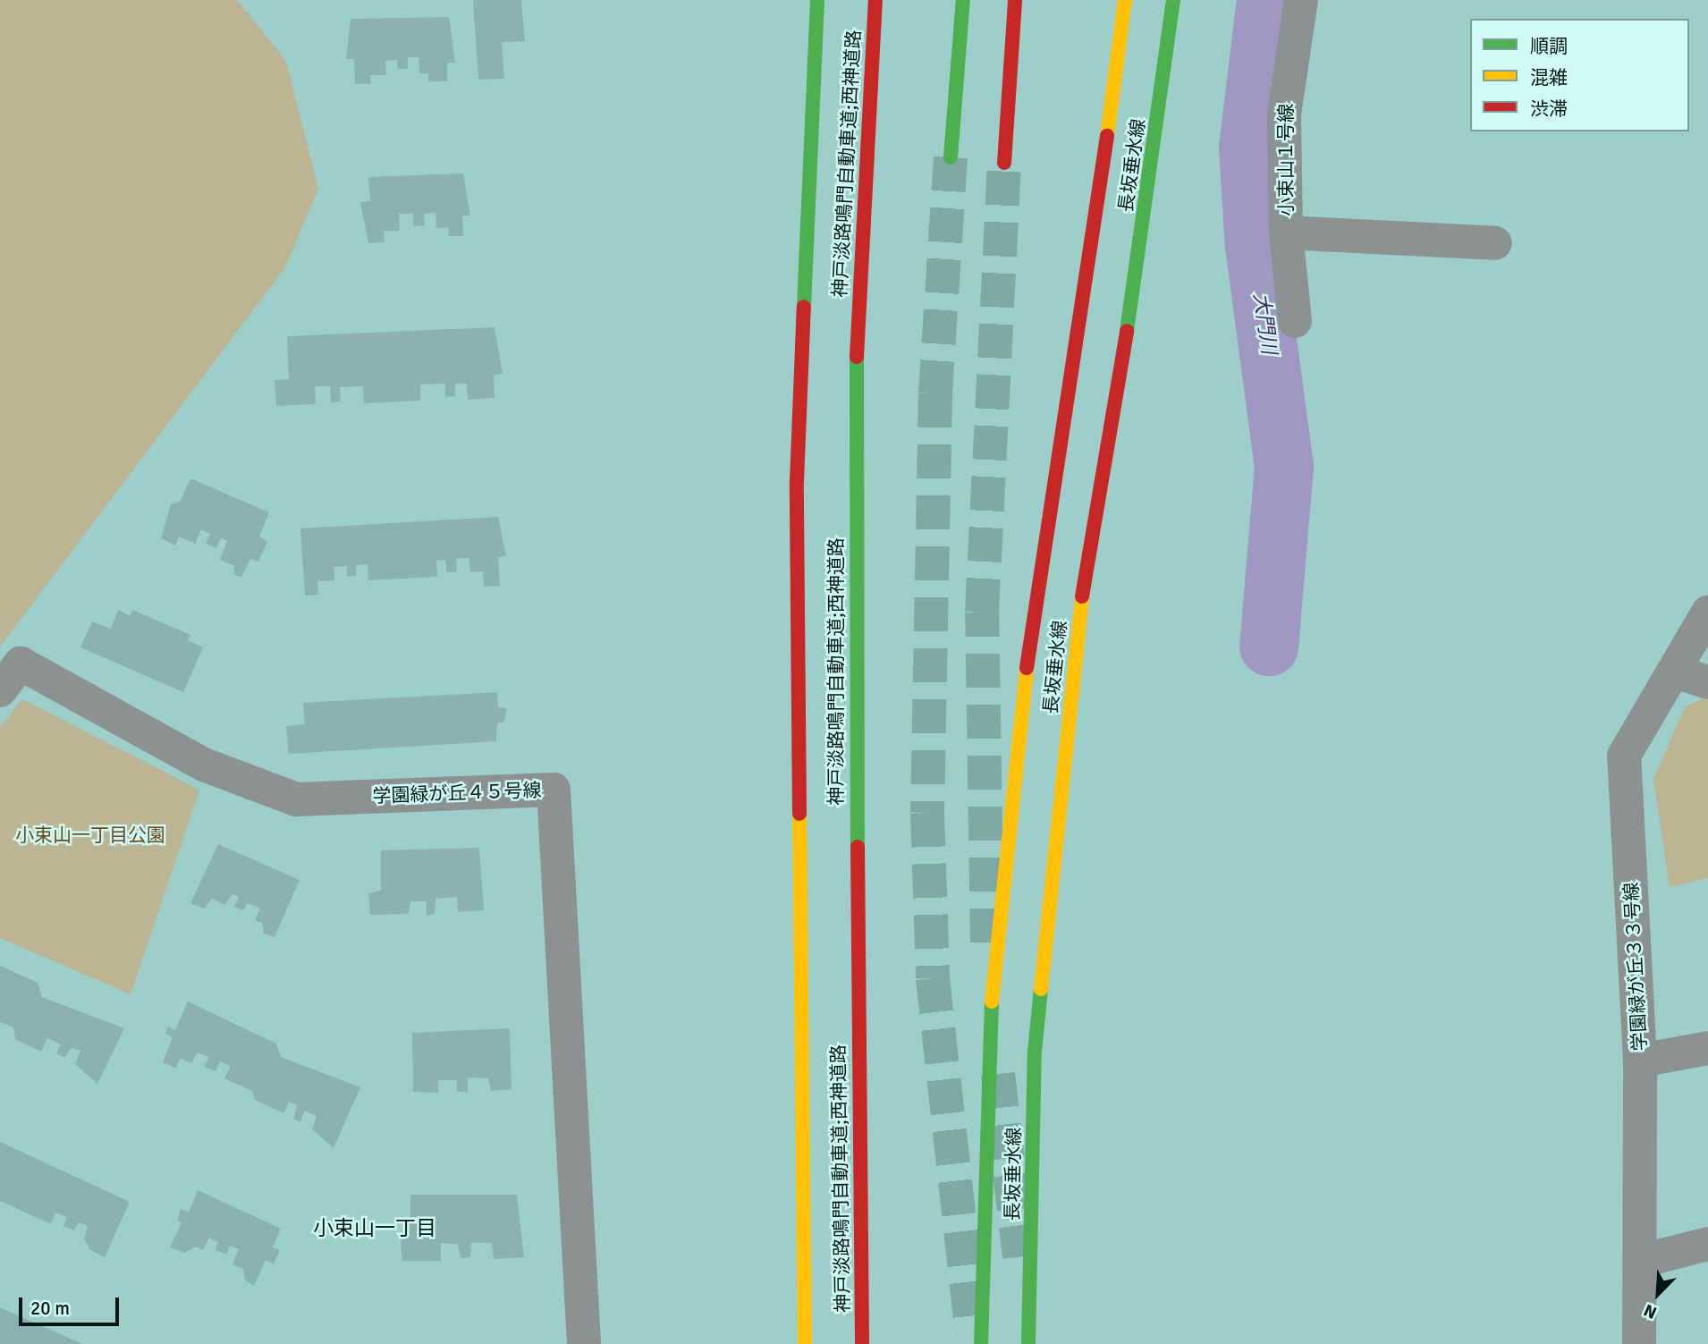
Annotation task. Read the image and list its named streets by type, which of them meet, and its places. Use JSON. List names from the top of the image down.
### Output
{
  "streets": {
    "main road": ["神戸淡路鳴門自動車道;西神道路", "長坂垂水線"],
    "street": ["小束山１号線", "学園緑が丘４５号線", "学園緑が丘３３号線"]
  },
  "districts": ["小束山一丁目"],
  "water": ["大門川"],
  "parks": ["小束山一丁目公園"],
  "legend": ["順調", "混雑", "渋滞"],
  "scale_bar": "20 m",
  "north": "bottom left"
}
